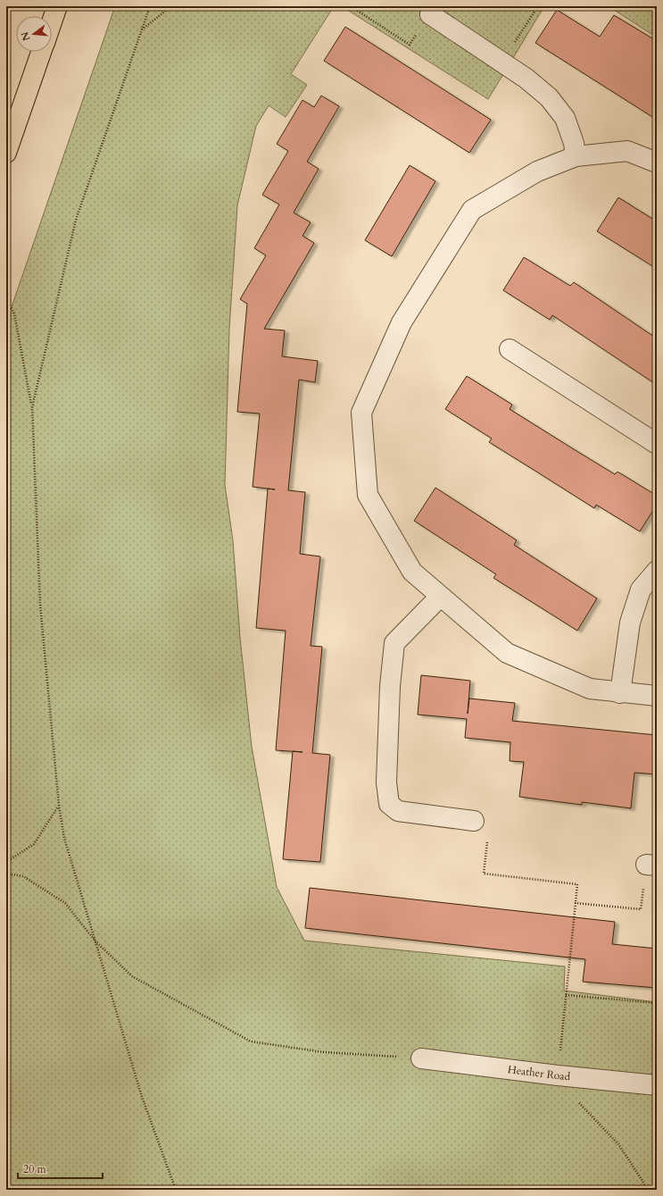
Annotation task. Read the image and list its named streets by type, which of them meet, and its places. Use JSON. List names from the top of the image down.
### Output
{
  "streets": {
    "street": ["Heather Road"]
  },
  "scale_bar": "20 m",
  "north": "left"
}
